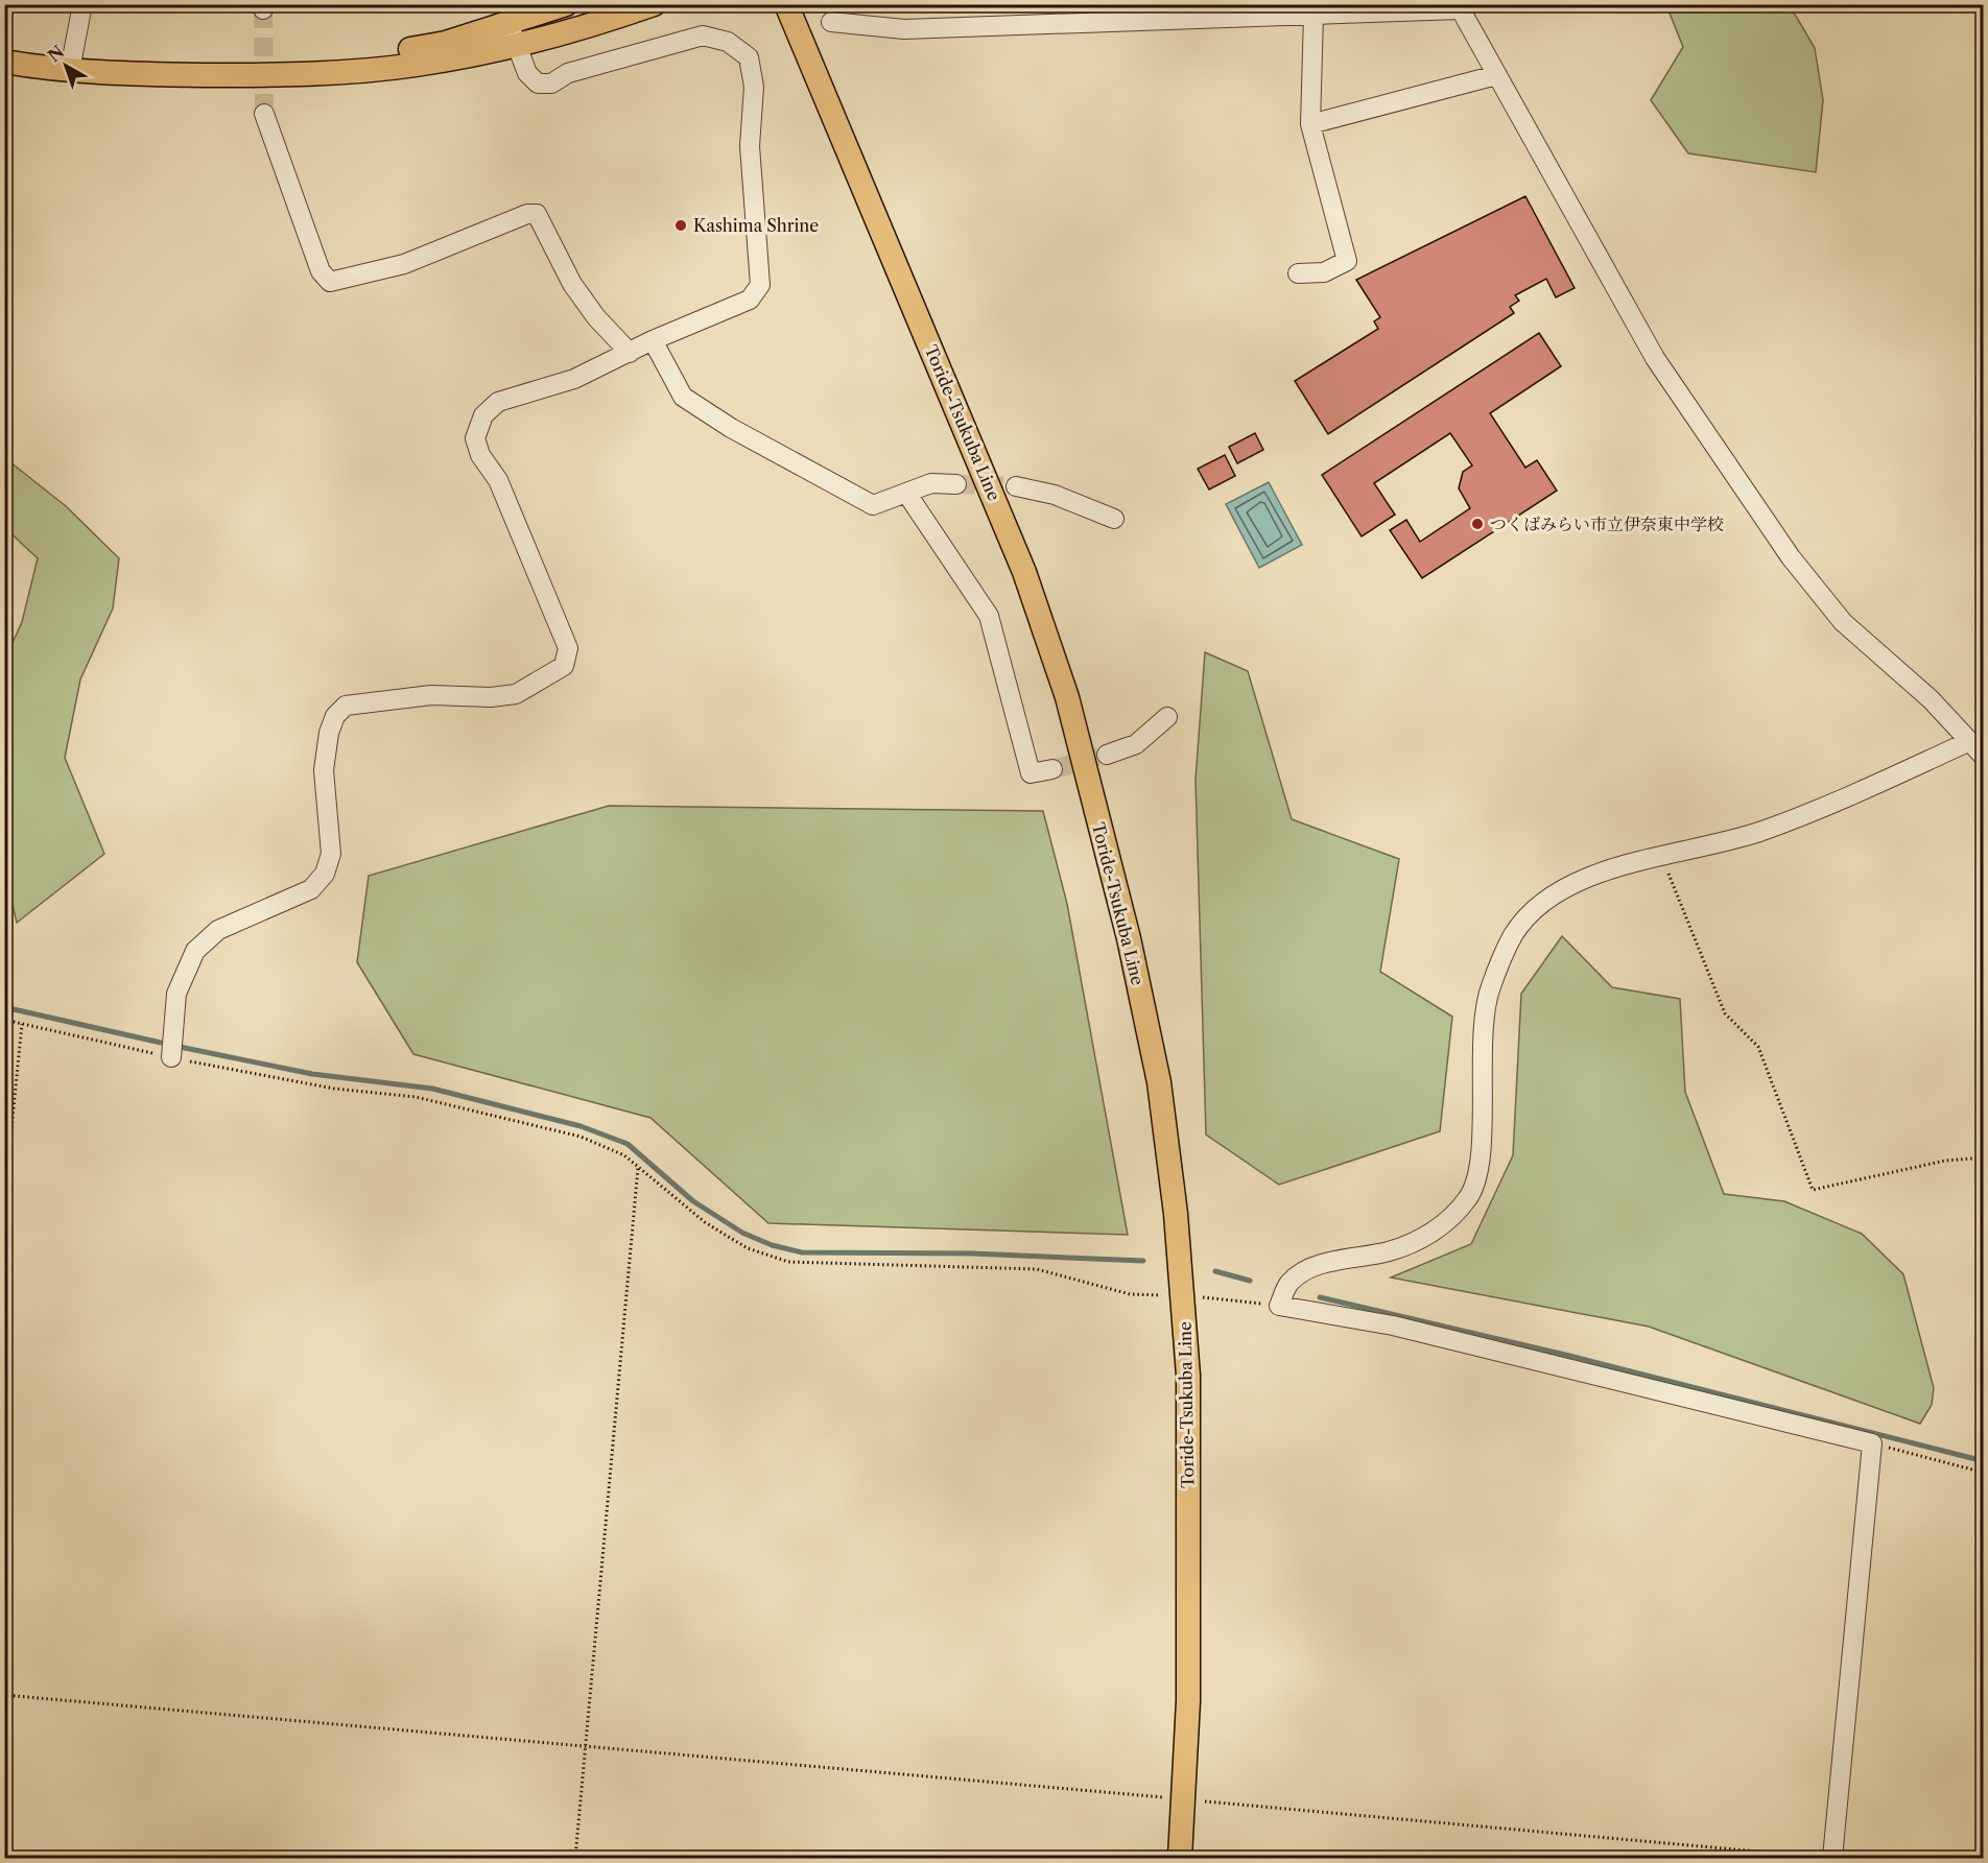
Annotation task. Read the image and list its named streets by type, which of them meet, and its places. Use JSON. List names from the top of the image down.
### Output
{
  "streets": {
    "main road": ["Toride-Tsukuba Line"]
  },
  "places": ["Kashima Shrine", "つくばみらい市立伊奈東中学校"],
  "north": "top left"
}
